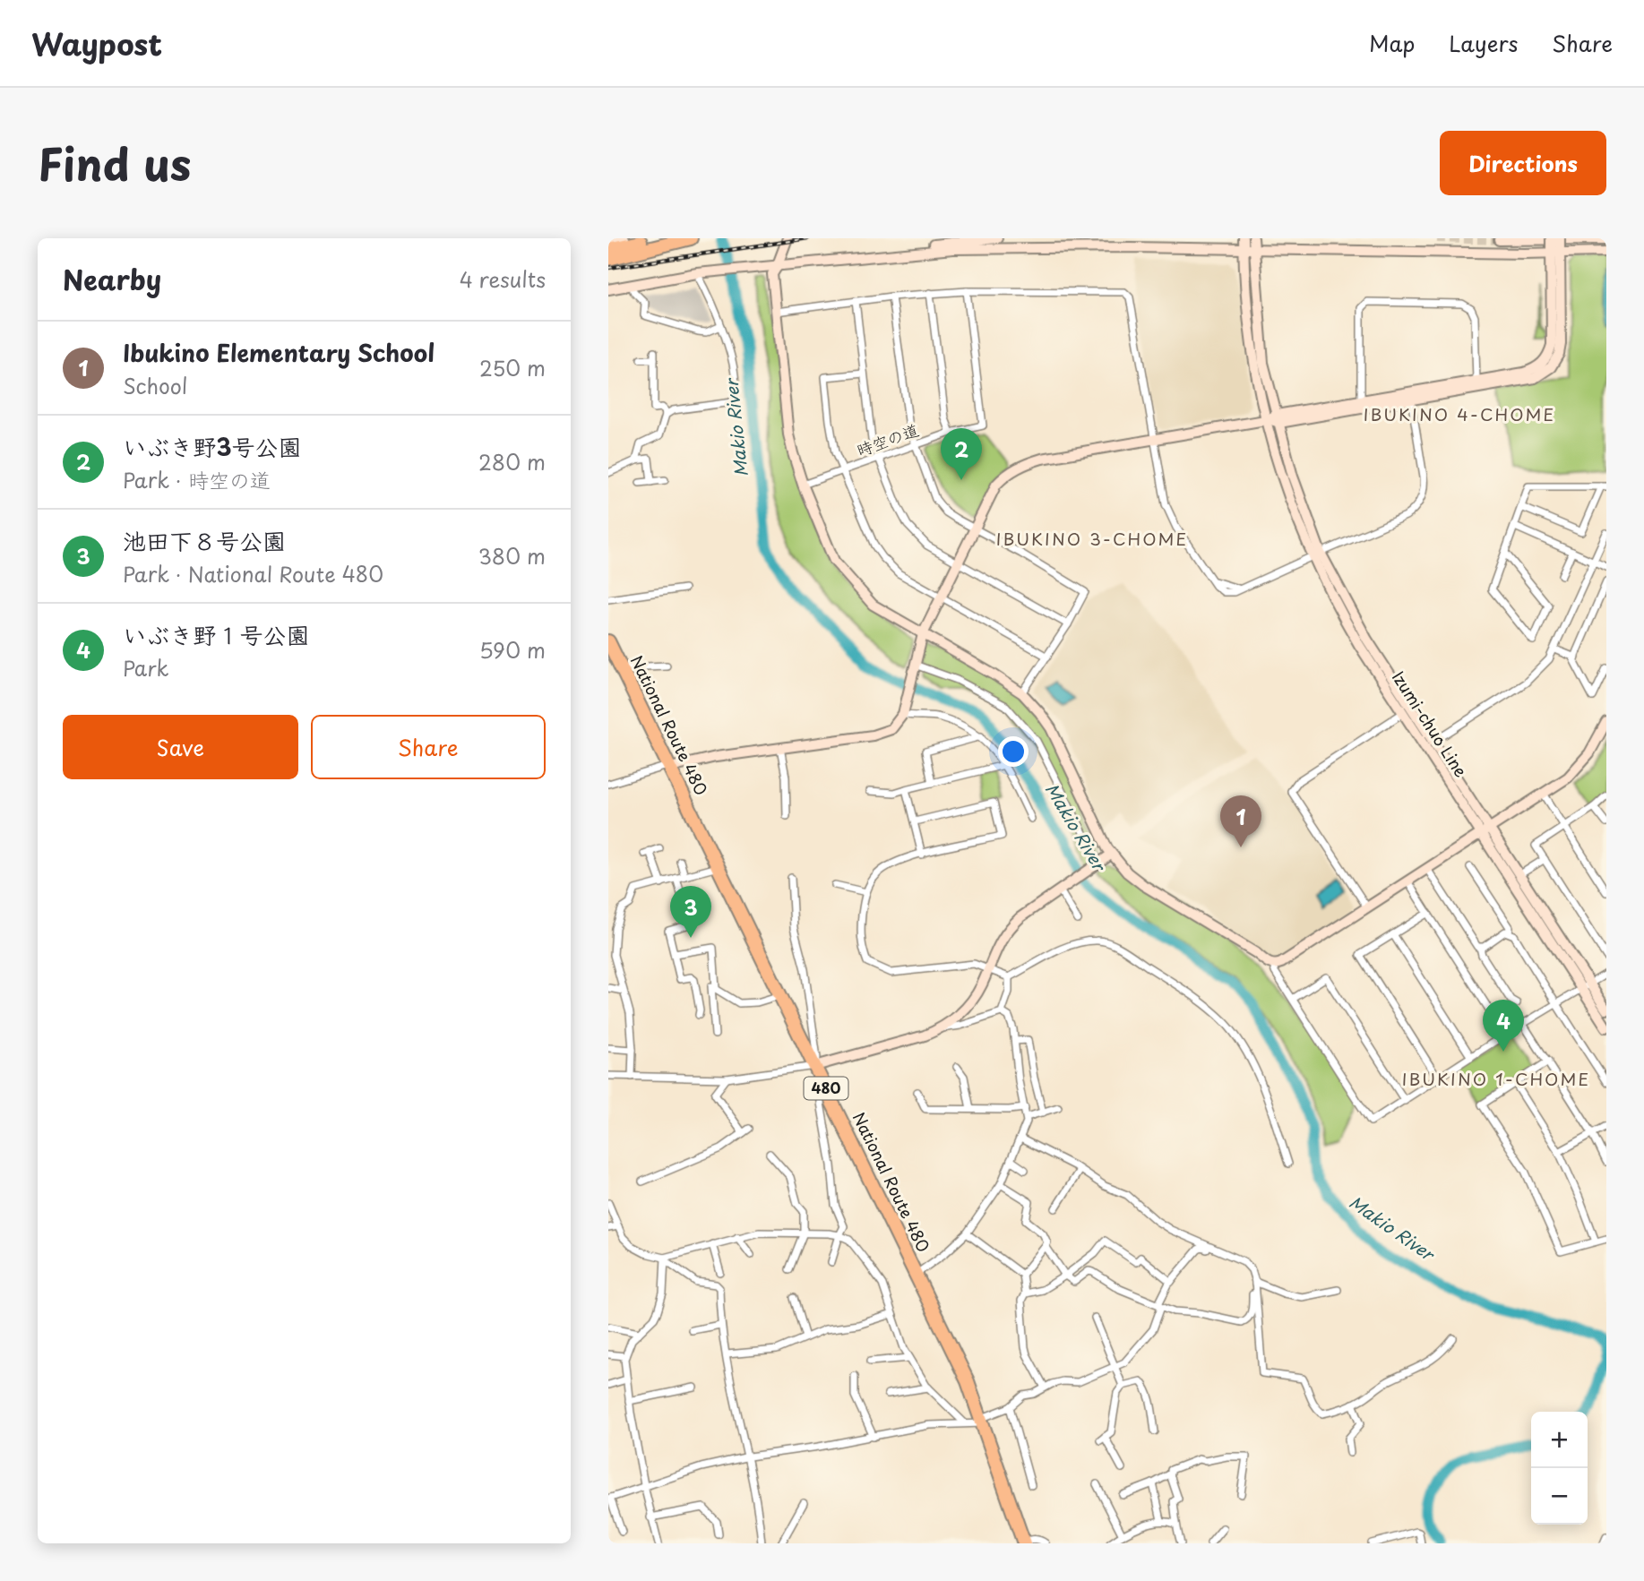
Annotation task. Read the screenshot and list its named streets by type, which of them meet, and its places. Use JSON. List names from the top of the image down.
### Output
{
  "streets": {
    "highway": ["National Route 480", "480"],
    "street": ["時空の道", "Izumi-chuo Line"]
  },
  "districts": ["IBUKINO 4-CHOME", "IBUKINO 3-CHOME", "IBUKINO 1-CHOME"],
  "water": ["Makio River"],
  "page": {
    "header": "Waypost",
    "nav": ["Map", "Layers", "Share"],
    "title": "Find us",
    "buttons": [
      "Directions",
      ["Save", "Share"]
    ],
    "heading": ["Nearby", "4 results"],
    "list": [
      {
        "mark": "1",
        "name": "Ibukino Elementary School",
        "note": "School",
        "value": "250 m"
      },
      {
        "mark": "2",
        "name": "いぶき野3号公園",
        "note": "Park · 時空の道",
        "value": "280 m"
      },
      {
        "mark": "3",
        "name": "池田下８号公園",
        "note": "Park · National Route 480",
        "value": "380 m"
      },
      {
        "mark": "4",
        "name": "いぶき野１号公園",
        "note": "Park",
        "value": "590 m"
      }
    ],
    "pins": [
      "2",
      "1",
      "3",
      "4"
    ],
    "map_buttons": ["+", "−"]
  }
}
